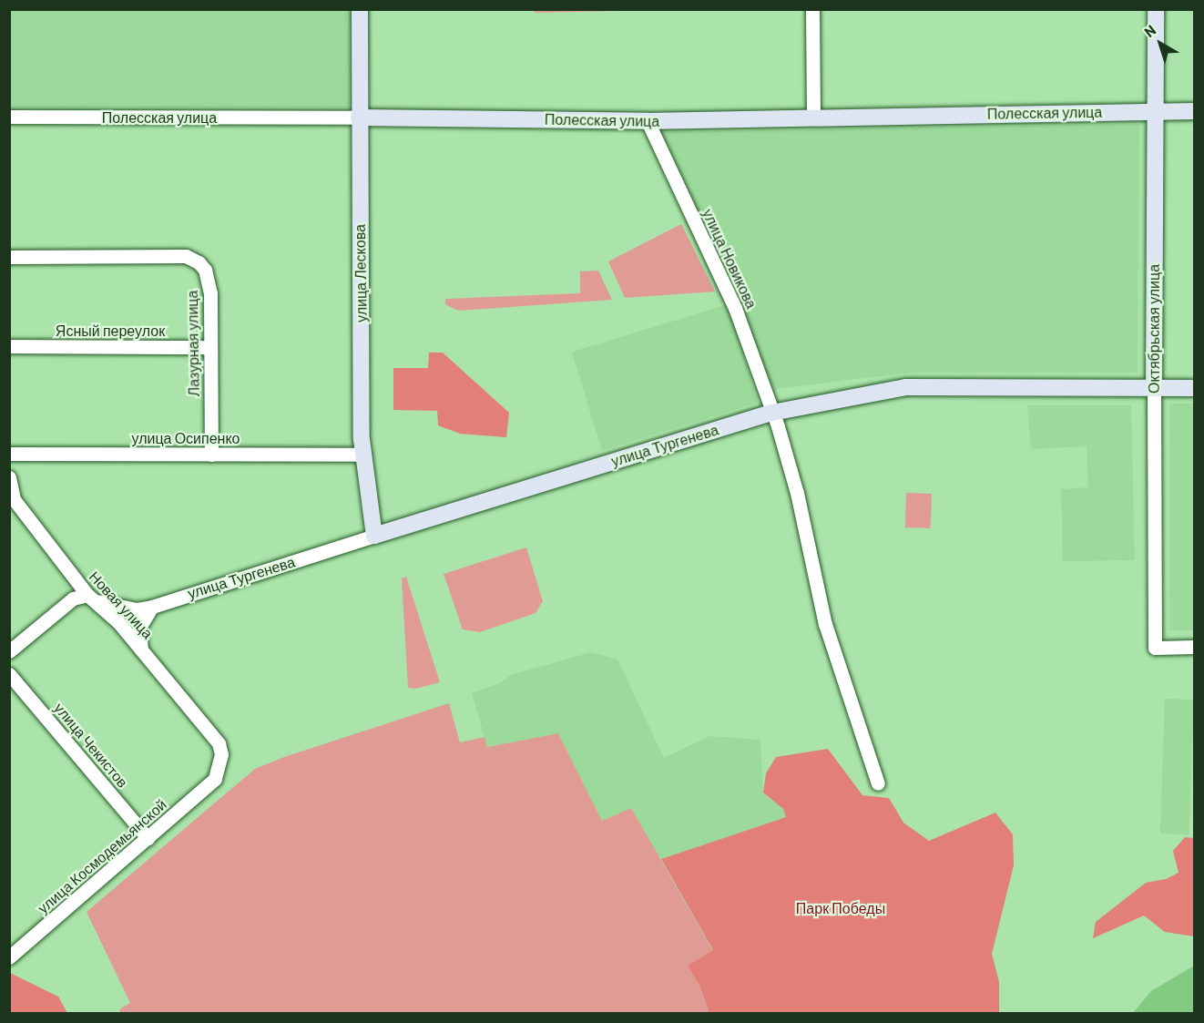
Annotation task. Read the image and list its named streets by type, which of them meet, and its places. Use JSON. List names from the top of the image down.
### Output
{
  "streets": {
    "main road": [
      "Полесская улица",
      "улица Лескова",
      "Октябрьская улица",
      "улица Тургенева"
    ],
    "street": [
      "улица Новикова",
      "Ясный переулок",
      "Лазурная улица",
      "улица Осипенко",
      "Новая улица",
      "улица Чекистов",
      "улица Космодемьянской"
    ]
  },
  "crossings": [
    ["Полесская улица", "улица Новикова"],
    ["Полесская улица", "улица Лескова"],
    ["Полесская улица", "Октябрьская улица"],
    ["улица Новикова", "улица Тургенева"],
    ["улица Лескова", "улица Осипенко"],
    ["улица Лескова", "улица Тургенева"],
    ["Октябрьская улица", "улица Тургенева"],
    ["Ясный переулок", "Лазурная улица"],
    ["Лазурная улица", "улица Осипенко"],
    ["улица Тургенева", "Новая улица"],
    ["Новая улица", "улица Космодемьянской"],
    ["улица Чекистов", "улица Космодемьянской"]
  ],
  "parks": ["Парк Победы"],
  "north": "top left"
}
